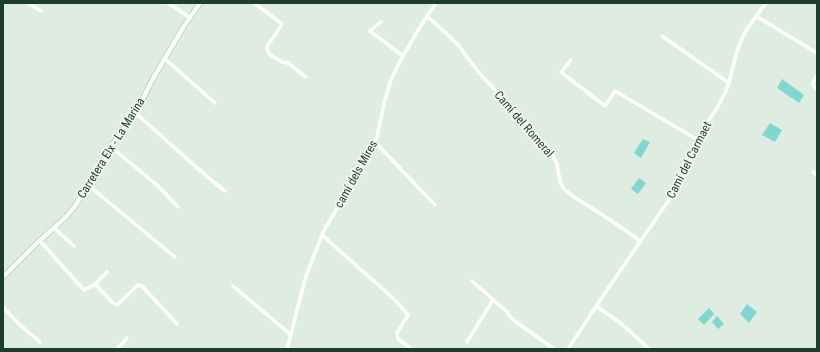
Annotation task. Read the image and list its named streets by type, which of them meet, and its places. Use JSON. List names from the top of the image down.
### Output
{
  "streets": {
    "main road": ["Carretera Elx - La Marina"],
    "street": ["Camí del Romeral", "Camí del Carmaet", "camí dels Mires"]
  },
  "crossings": [
    ["Camí del Romeral", "Camí del Carmaet"],
    ["Camí del Romeral", "camí dels Mires"]
  ]
}
